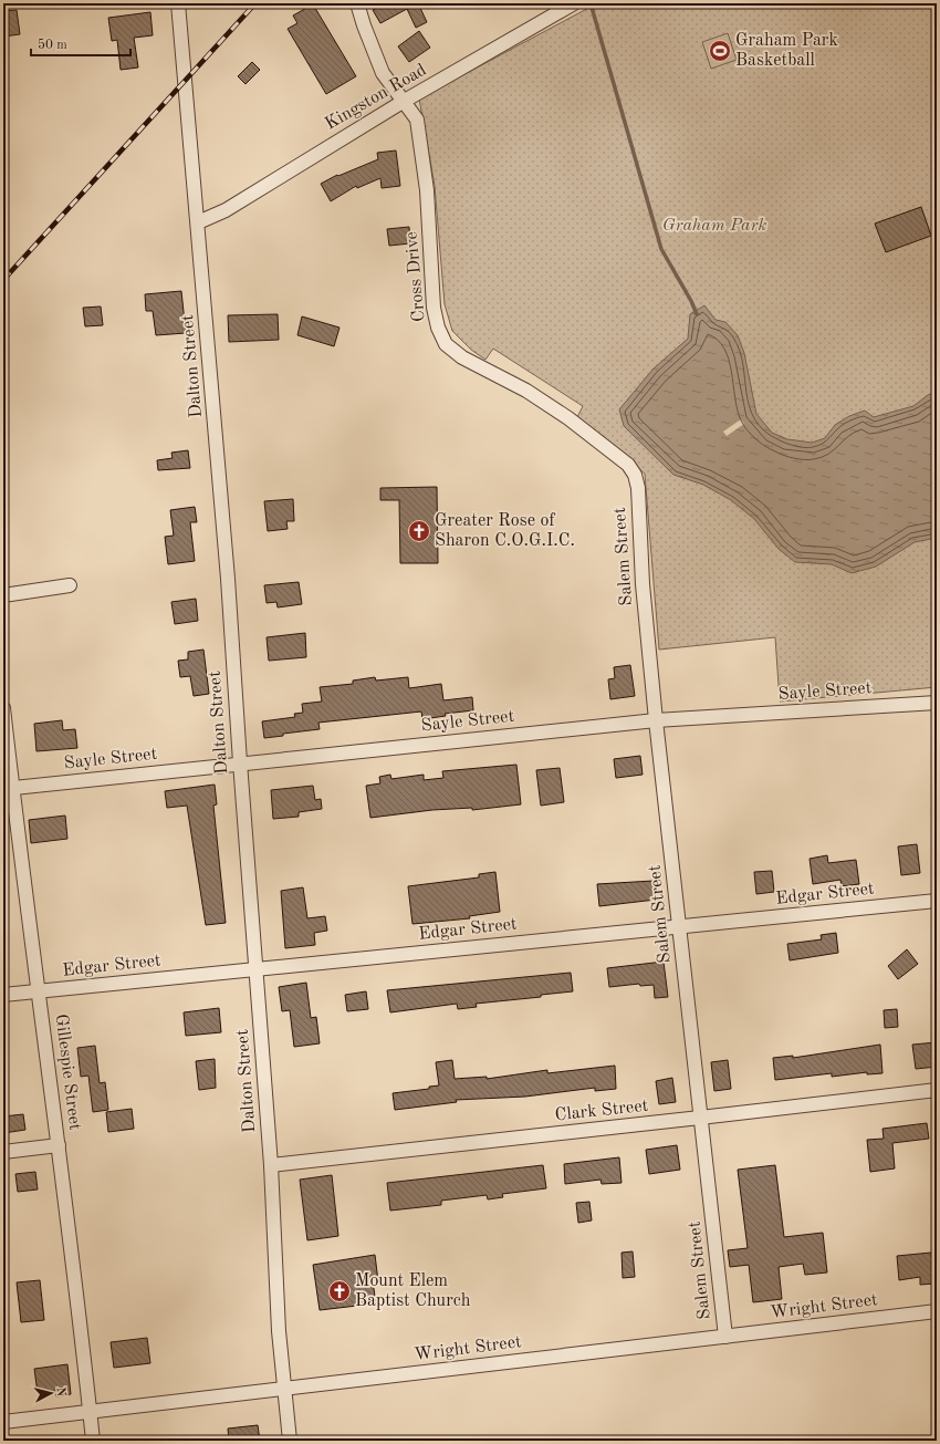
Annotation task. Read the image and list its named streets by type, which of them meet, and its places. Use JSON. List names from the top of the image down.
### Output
{
  "streets": {
    "street": [
      "Kingston Road",
      "Cross Drive",
      "Dalton Street",
      "Salem Street",
      "Sayle Street",
      "Edgar Street",
      "Gillespie Street",
      "Clark Street",
      "Wright Street"
    ]
  },
  "crossings": [
    ["Kingston Road", "Cross Drive"],
    ["Kingston Road", "Dalton Street"],
    ["Cross Drive", "Salem Street"],
    ["Dalton Street", "Sayle Street"],
    ["Dalton Street", "Edgar Street"],
    ["Dalton Street", "Clark Street"],
    ["Dalton Street", "Wright Street"],
    ["Salem Street", "Sayle Street"],
    ["Salem Street", "Edgar Street"],
    ["Salem Street", "Clark Street"],
    ["Salem Street", "Wright Street"],
    ["Sayle Street", "Gillespie Street"],
    ["Edgar Street", "Gillespie Street"],
    ["Gillespie Street", "Wright Street"]
  ],
  "parks": ["Graham Park"],
  "places": {
    "sports": ["Graham Park Basketball"],
    "church": ["Greater Rose of Sharon C.O.G.I.C.", "Mount Elem Baptist Church"]
  },
  "scale_bar": "50 m",
  "north": "right"
}
